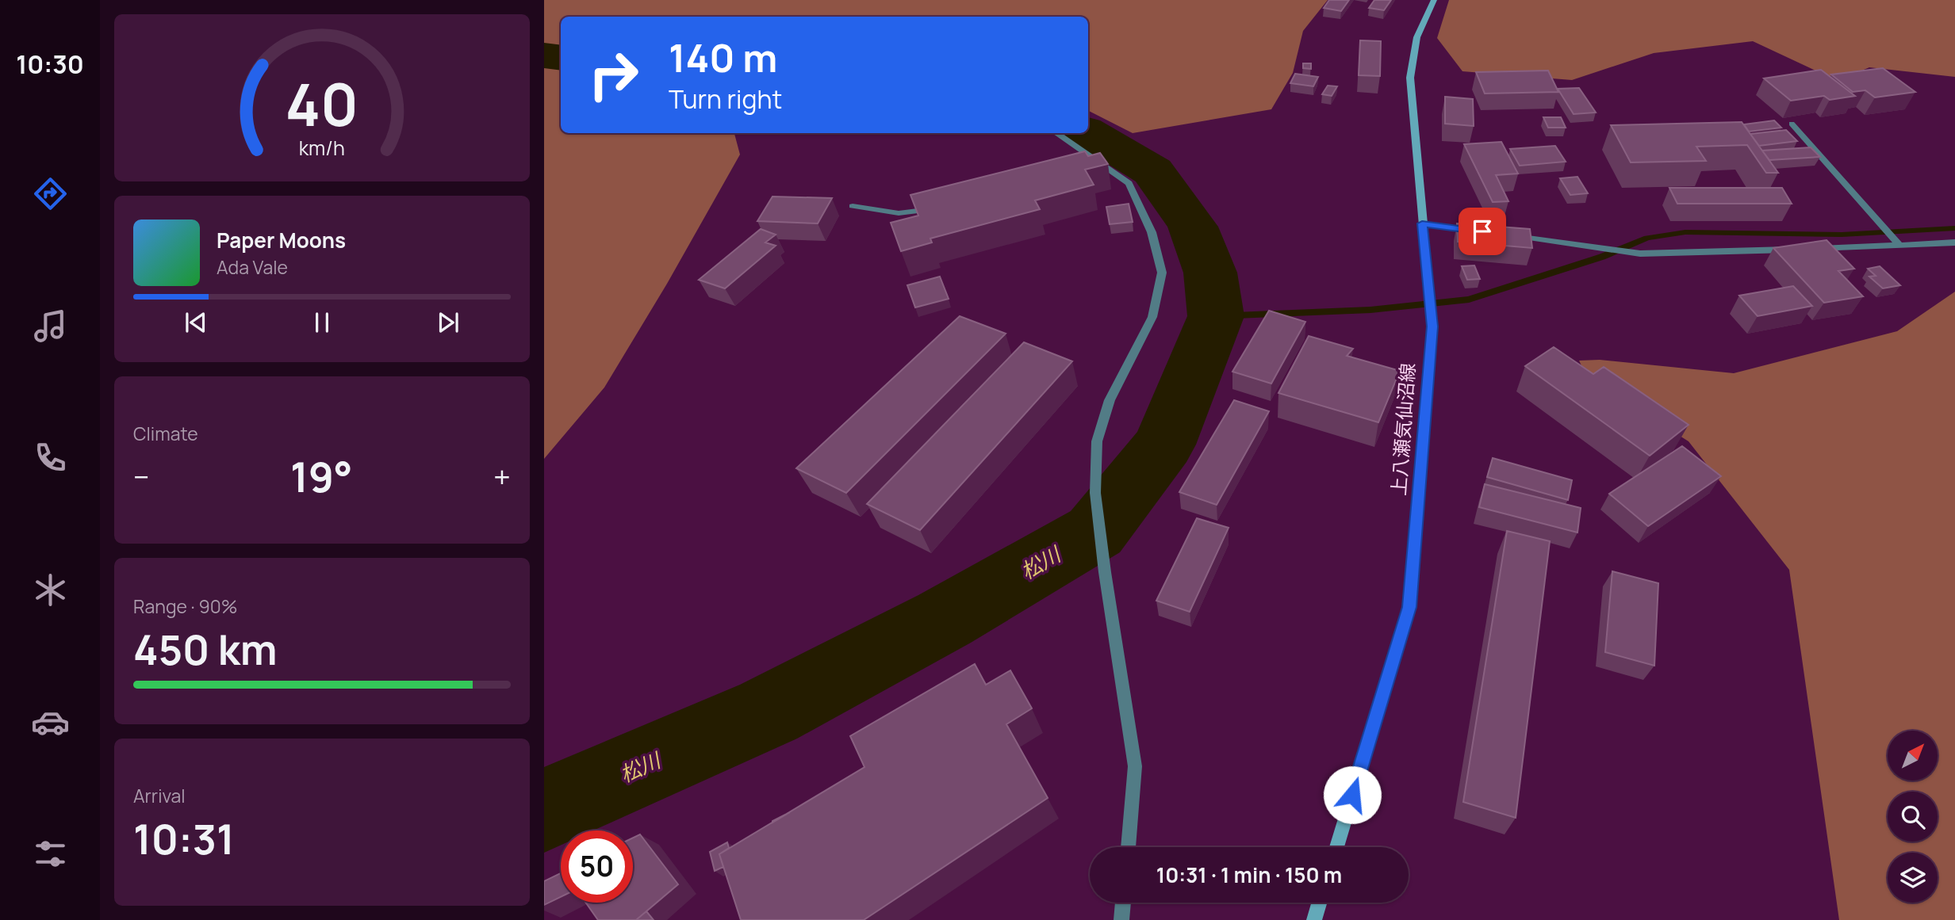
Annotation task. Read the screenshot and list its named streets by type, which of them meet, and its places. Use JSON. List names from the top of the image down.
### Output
{
  "streets": {
    "main road": ["上八瀬気仙沼線"]
  },
  "water": ["松川"],
  "north": "top right",
  "page": {
    "tabs": "10:30",
    "turn": ["140 m", "Turn right"],
    "song": ["Paper Moons", "Ada Vale"],
    "tile": [
      "Climate",
      ["Range · 90%", "450 km"],
      ["Arrival", "10:31"]
    ],
    "heat": ["−", "19°", "+"],
    "limit": "50",
    "trip": "10:31 · 1 min · 150 m",
    "gauge": ["40", "km/h"]
  }
}
